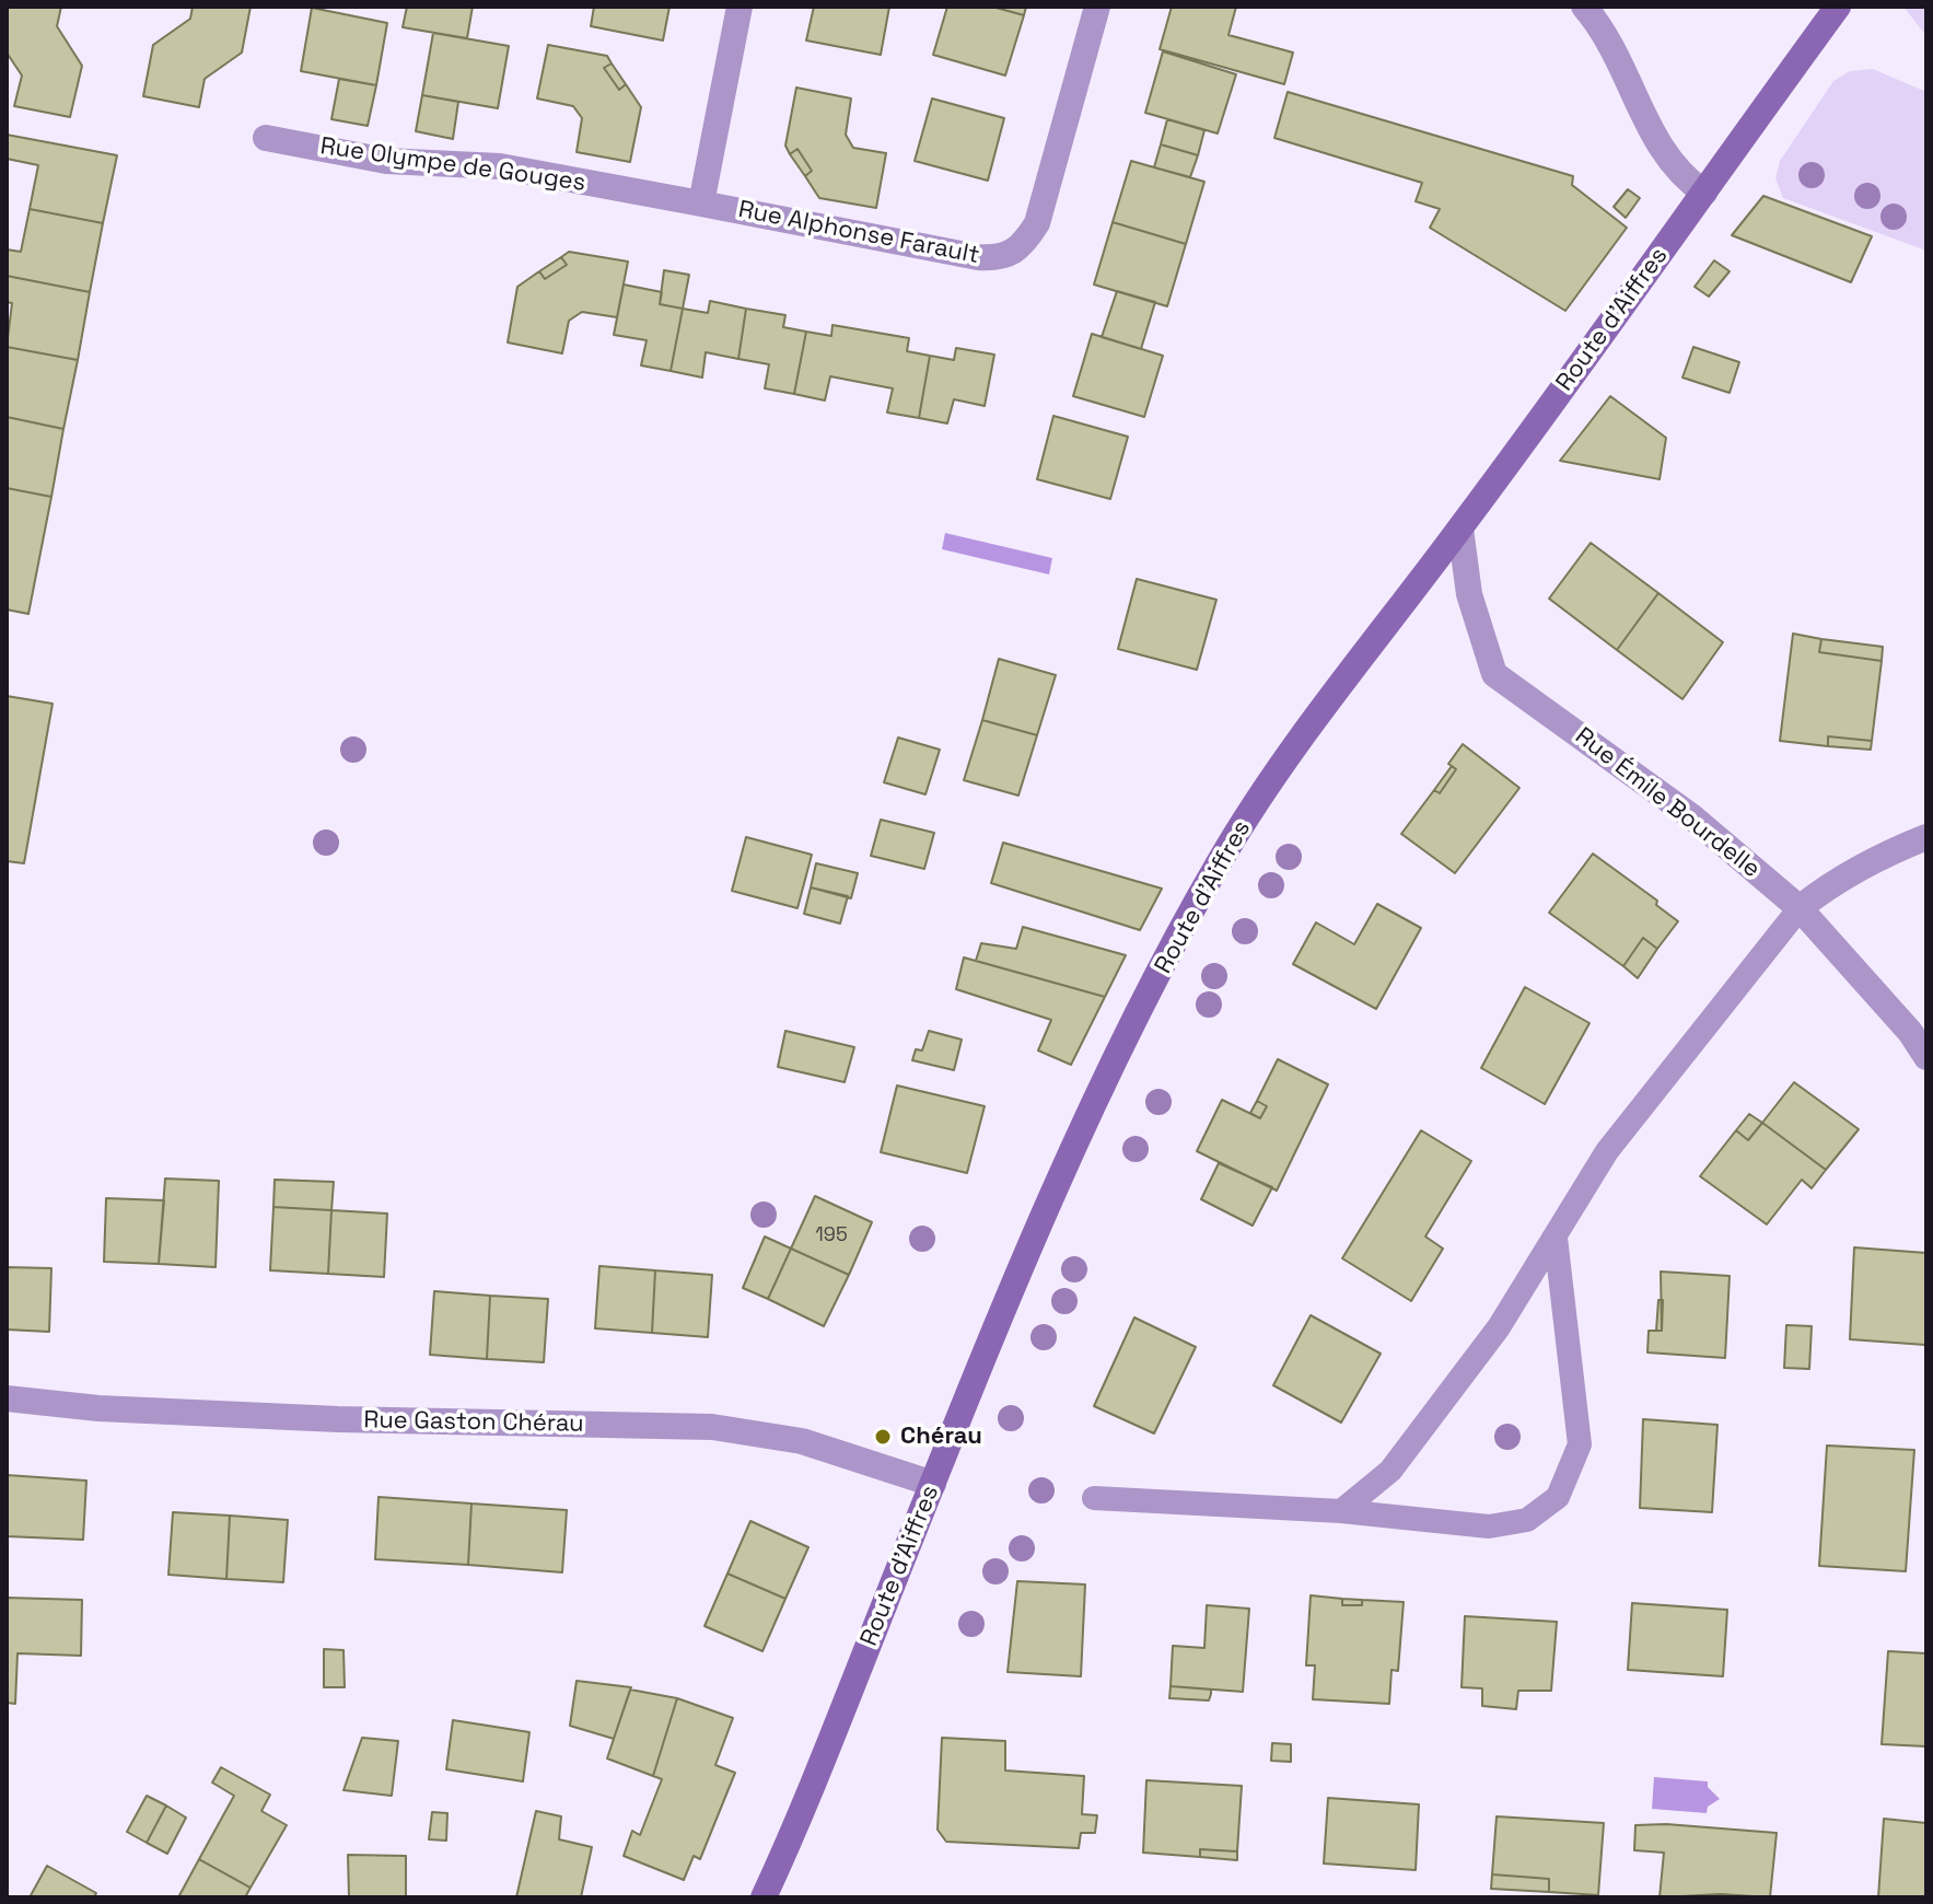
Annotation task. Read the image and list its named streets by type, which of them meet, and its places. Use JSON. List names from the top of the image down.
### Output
{
  "streets": {
    "main road": ["Route d'Aiffres"],
    "street": [
      "Rue Olympe de Gouges",
      "Rue Alphonse Farault",
      "Rue Émile Bourdelle",
      "Rue Gaston Chérau"
    ]
  },
  "crossings": [
    ["Rue Olympe de Gouges", "Rue Alphonse Farault"],
    ["Route d'Aiffres", "Rue Émile Bourdelle"],
    ["Route d'Aiffres", "Rue Gaston Chérau"]
  ],
  "places": ["Chérau"],
  "house_numbers": ["195"]
}
